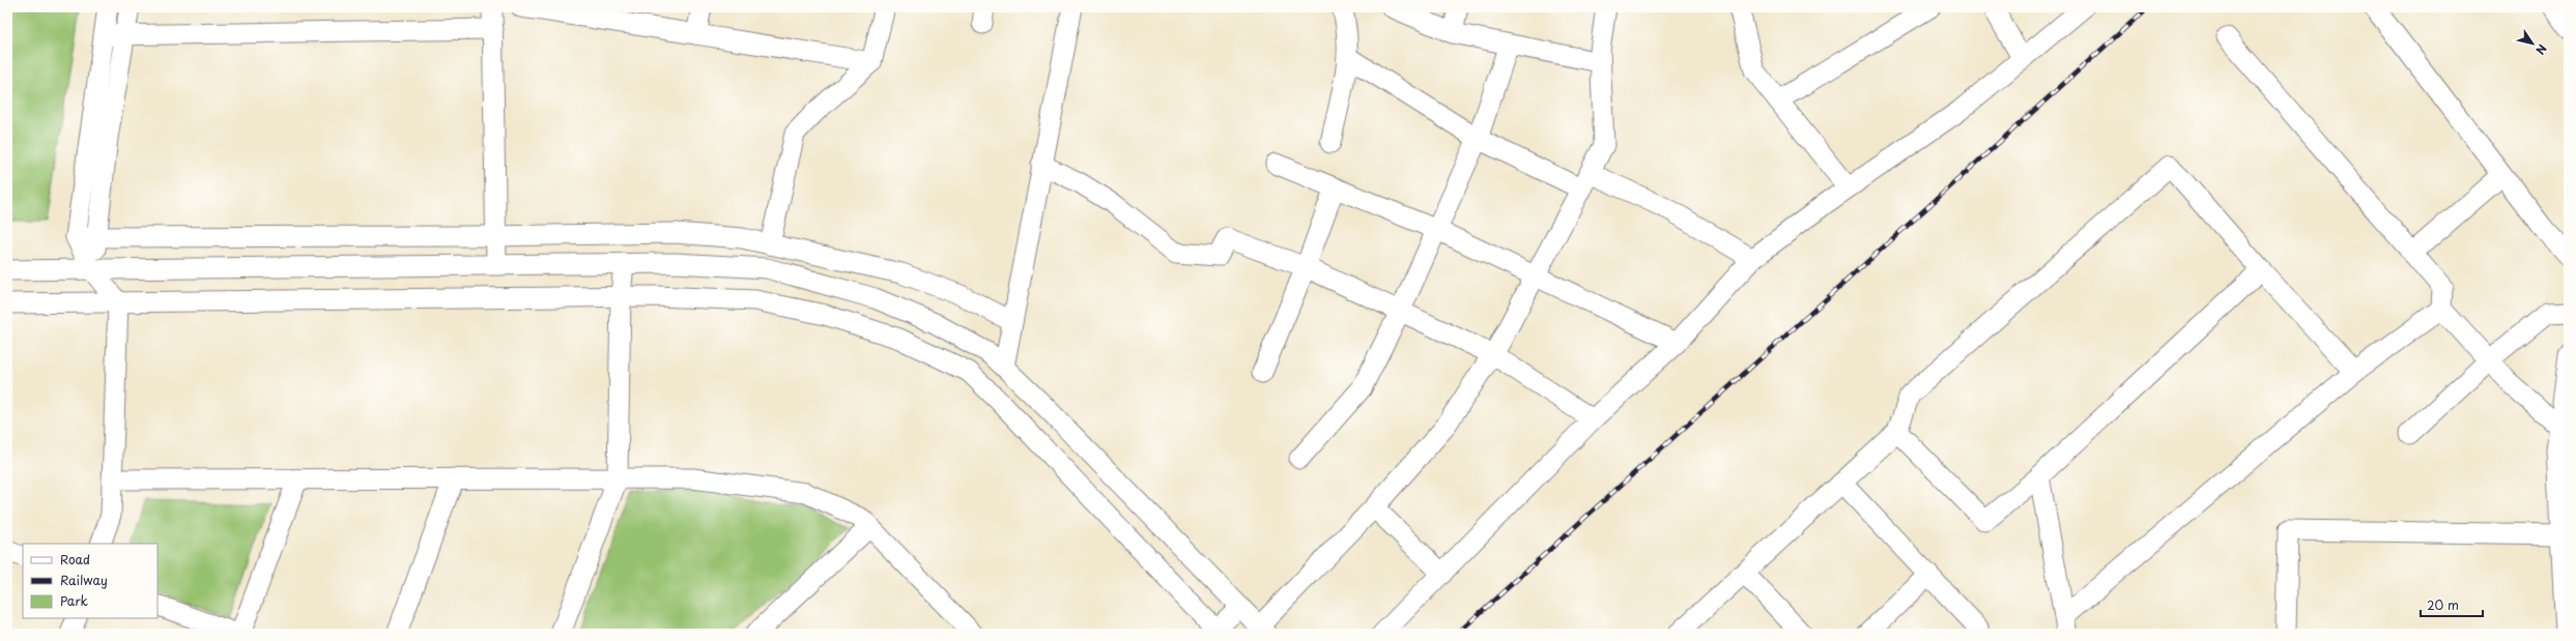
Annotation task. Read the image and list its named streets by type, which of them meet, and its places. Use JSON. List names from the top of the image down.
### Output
{
  "legend": ["Road", "Railway", "Park"],
  "scale_bar": "20 m",
  "north": "bottom right"
}
